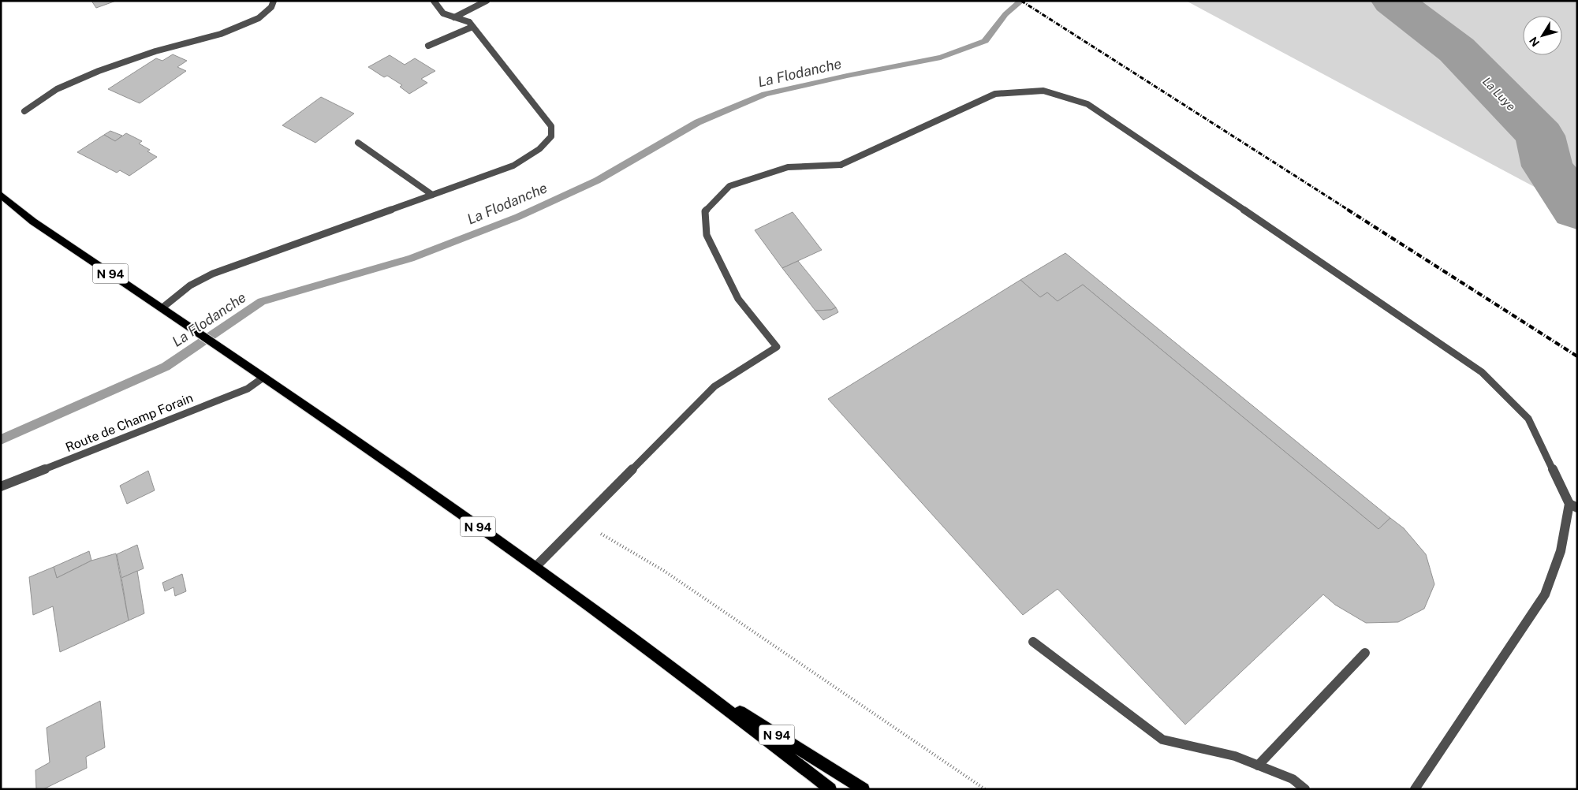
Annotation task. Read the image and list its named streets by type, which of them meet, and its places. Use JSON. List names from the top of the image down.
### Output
{
  "streets": {
    "main road": ["N 94"],
    "street": ["Route de Champ Forain"]
  },
  "crossings": [
    ["N 94", "Route de Champ Forain"]
  ],
  "water": ["La Flodanche", "La Luye"],
  "north": "bottom left"
}
